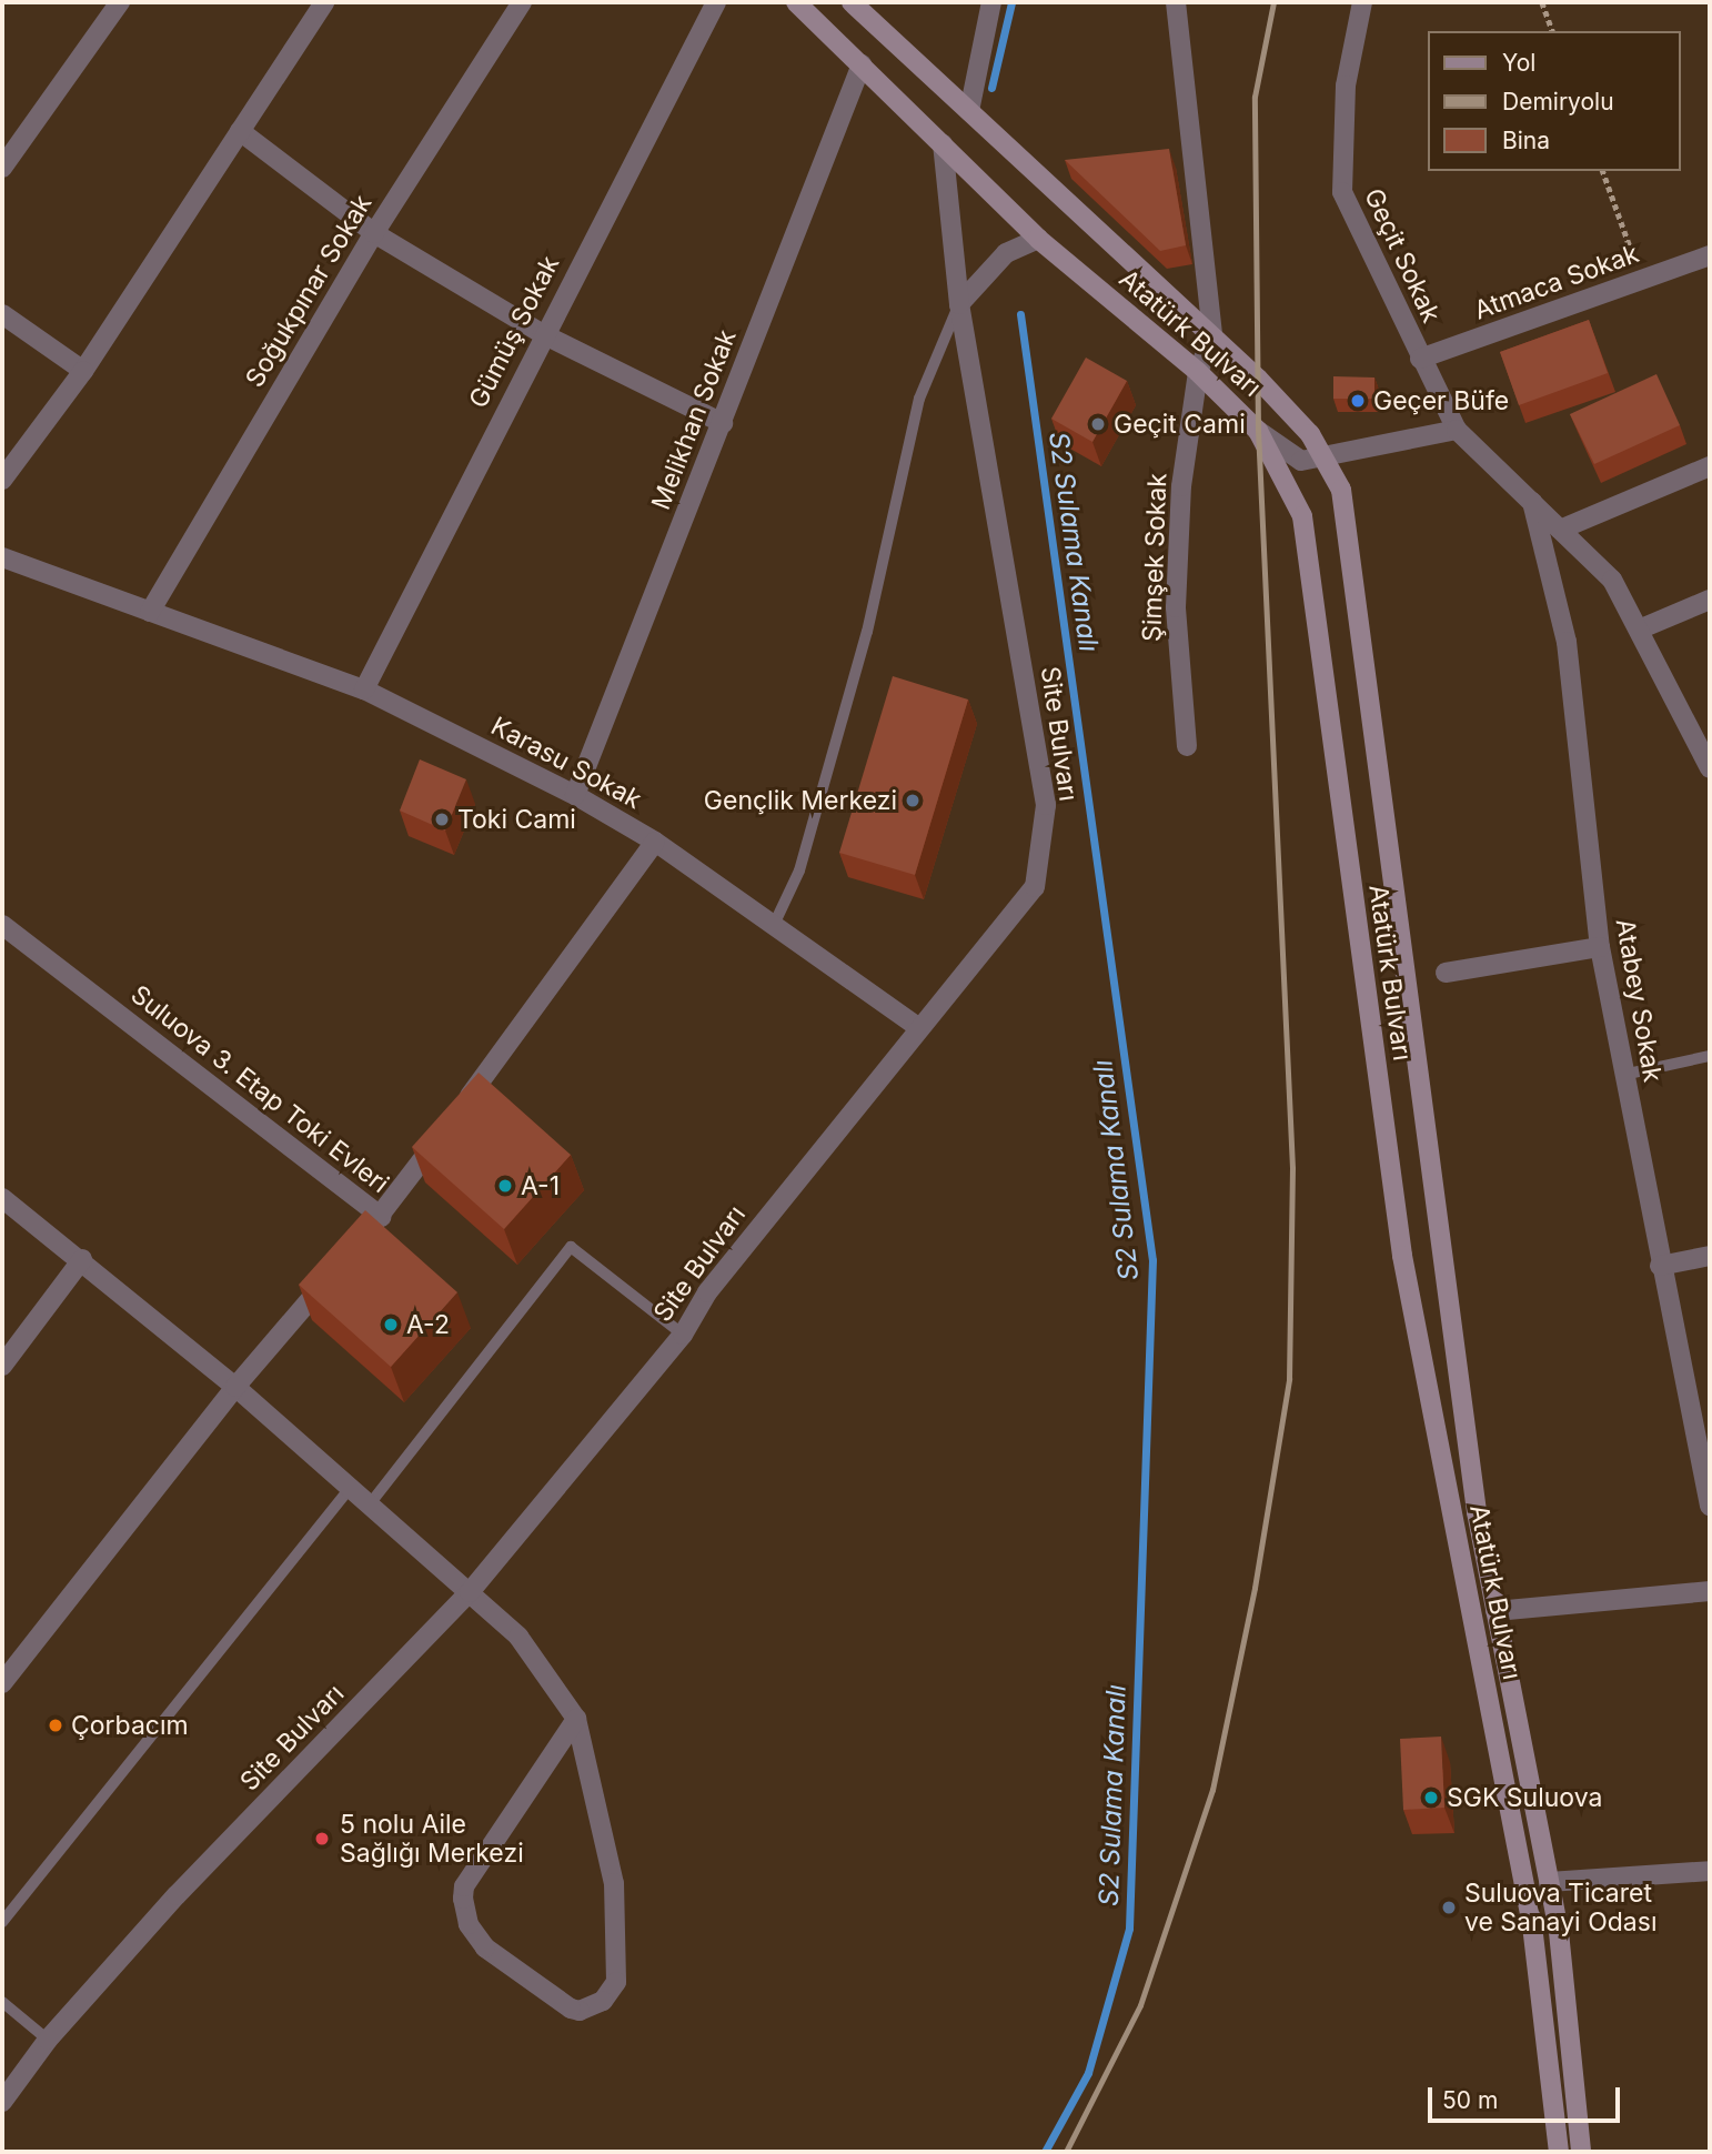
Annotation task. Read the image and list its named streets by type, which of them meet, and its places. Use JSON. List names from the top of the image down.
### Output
{
  "streets": {
    "main road": ["Atatürk Bulvarı"],
    "street": [
      "Geçit Sokak",
      "Atmaca Sokak",
      "Soğukpınar Sokak",
      "Gümüş Sokak",
      "Melikhan Sokak",
      "Şimşek Sokak",
      "Site Bulvarı",
      "Karasu Sokak",
      "Atabey Sokak",
      "Suluova 3. Etap Toki Evleri"
    ]
  },
  "crossings": [
    ["Geçit Sokak", "Atmaca Sokak"],
    ["Geçit Sokak", "Atabey Sokak"],
    ["Soğukpınar Sokak", "Karasu Sokak"],
    ["Gümüş Sokak", "Karasu Sokak"],
    ["Atatürk Bulvarı", "Melikhan Sokak"],
    ["Atatürk Bulvarı", "Şimşek Sokak"],
    ["Atatürk Bulvarı", "Site Bulvarı"],
    ["Melikhan Sokak", "Karasu Sokak"],
    ["Site Bulvarı", "Karasu Sokak"]
  ],
  "water": ["S2 Sulama Kanalı"],
  "places": [
    "Geçer Büfe",
    "Geçit Cami",
    "Gençlik Merkezi",
    "Toki Cami",
    "A-1",
    "A-2",
    "Çorbacım",
    "SGK Suluova",
    "5 nolu Aile Sağlığı Merkezi",
    "Suluova Ticaret ve Sanayi Odası"
  ],
  "legend": ["Yol", "Demiryolu", "Bina"],
  "scale_bar": "50 m"
}
